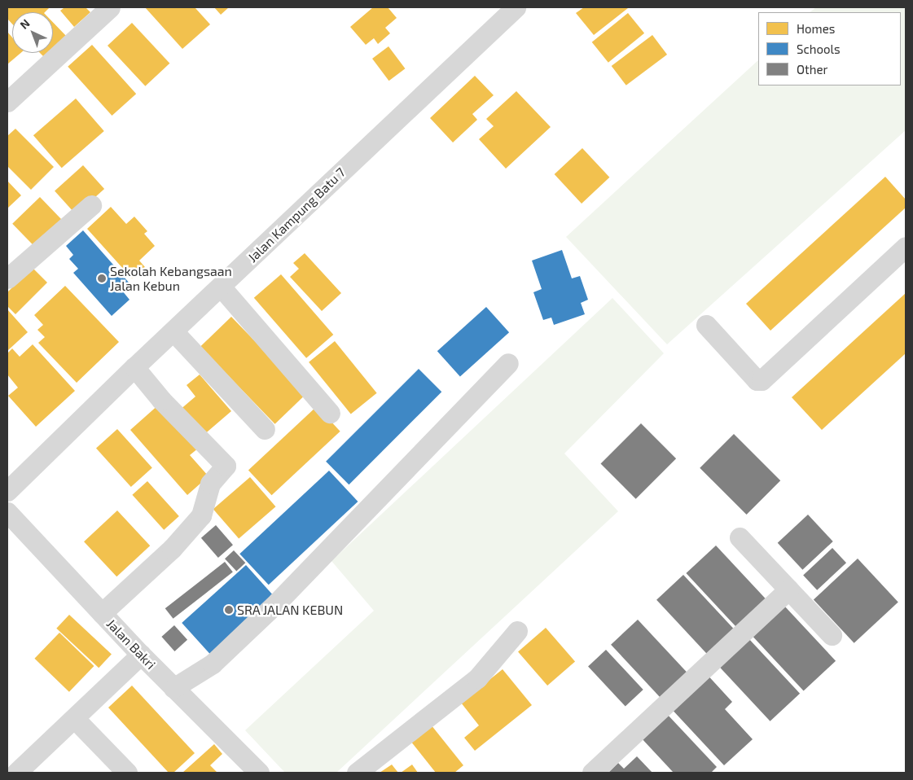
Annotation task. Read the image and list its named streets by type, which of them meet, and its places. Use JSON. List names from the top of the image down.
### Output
{
  "streets": {
    "street": ["Jalan Kampung Batu 7", "Jalan Bakri"]
  },
  "places": ["Sekolah Kebangsaan Jalan Kebun", "SRA JALAN KEBUN"],
  "legend": ["Homes", "Schools", "Other"],
  "north": "top left"
}
